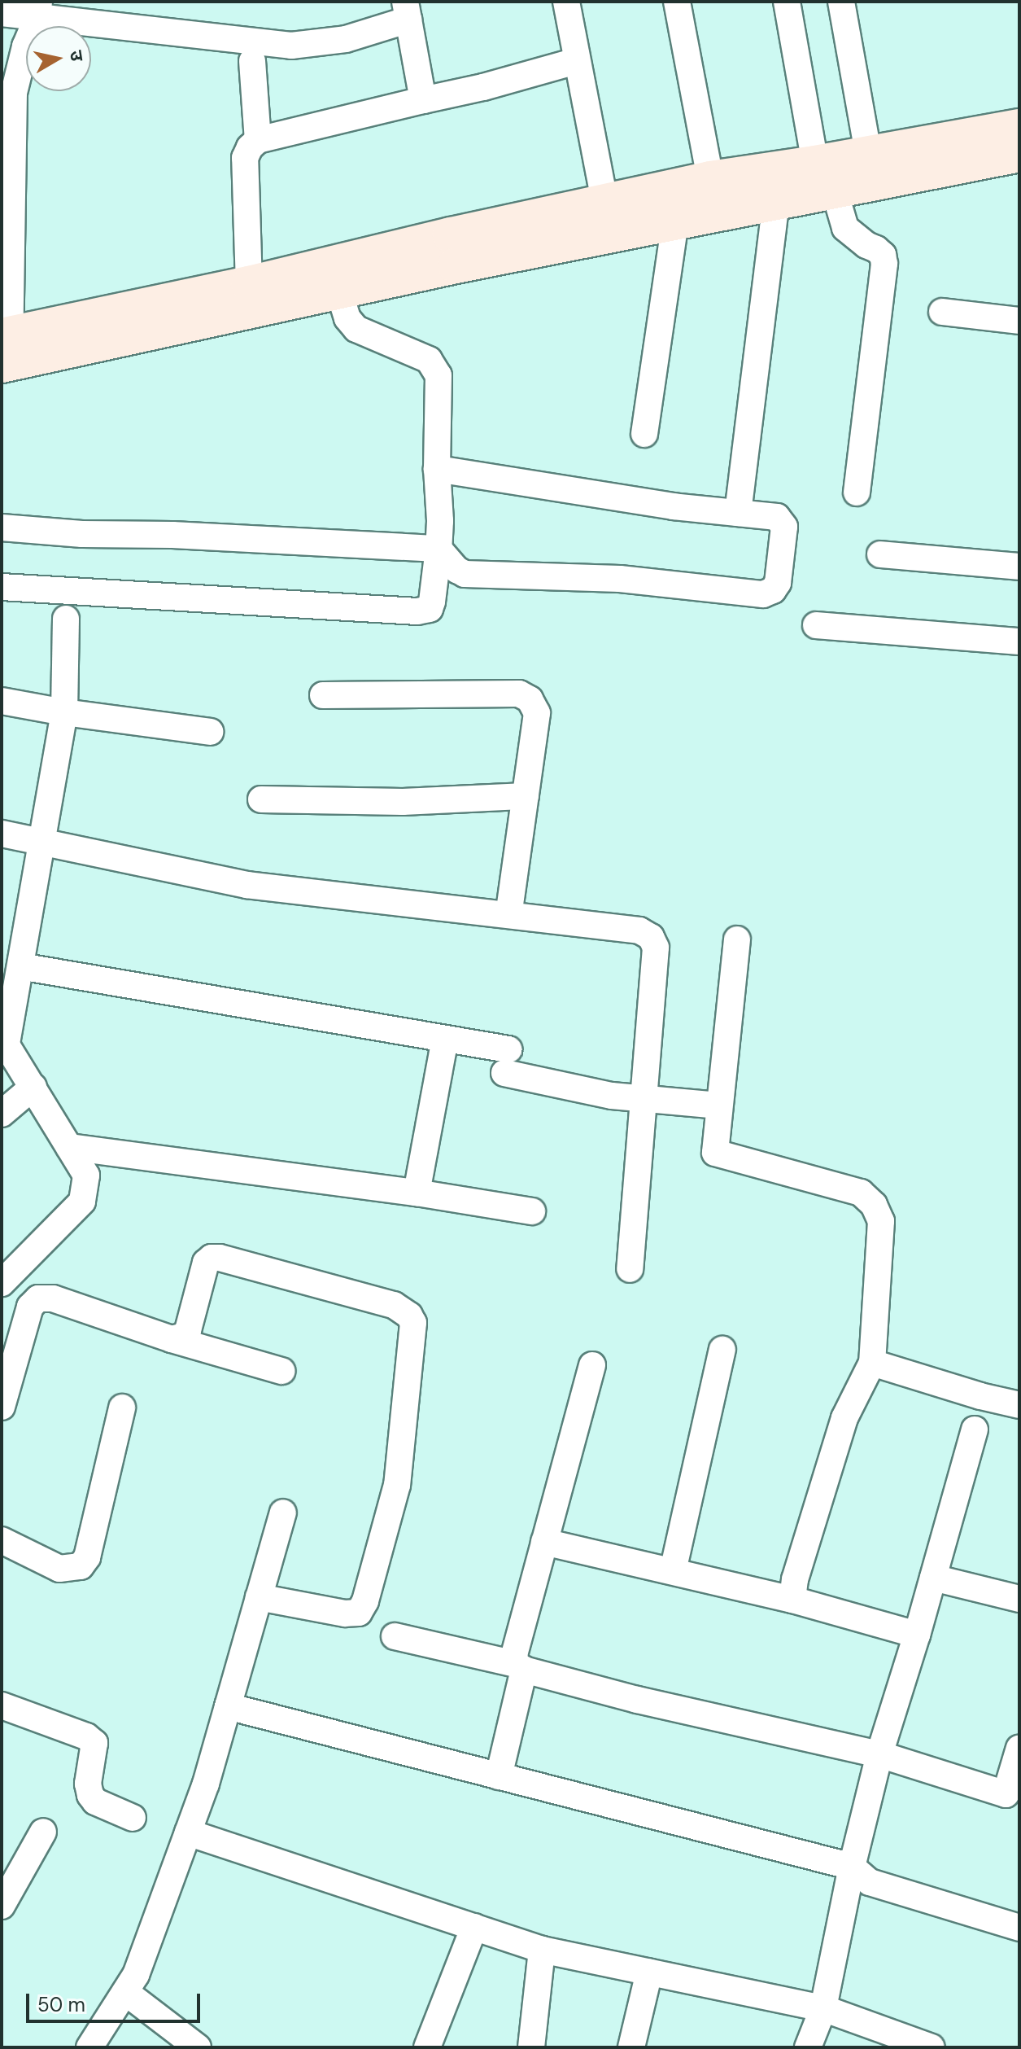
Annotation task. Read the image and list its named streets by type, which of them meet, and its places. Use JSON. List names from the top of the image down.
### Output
{
  "scale_bar": "50 m",
  "north": "right"
}
